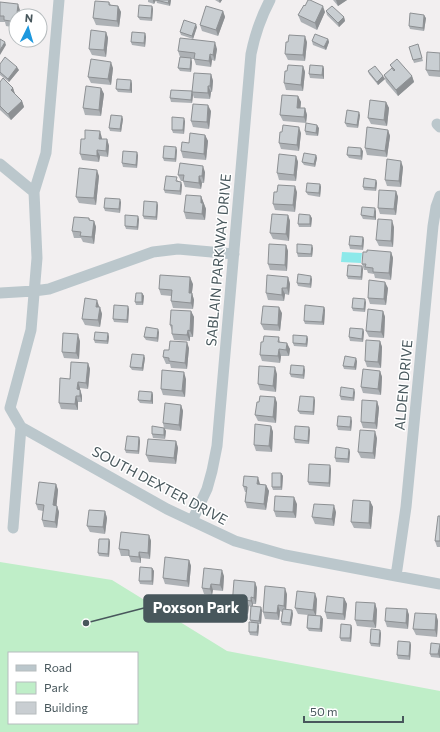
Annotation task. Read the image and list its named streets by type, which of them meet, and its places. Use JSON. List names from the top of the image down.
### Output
{
  "streets": {
    "street": ["SABLAIN PARKWAY DRIVE", "ALDEN DRIVE", "SOUTH DEXTER DRIVE"]
  },
  "crossings": [
    ["SABLAIN PARKWAY DRIVE", "SOUTH DEXTER DRIVE"],
    ["ALDEN DRIVE", "SOUTH DEXTER DRIVE"]
  ],
  "places": ["Poxson Park"],
  "legend": ["Road", "Park", "Building"],
  "scale_bar": "50 m",
  "north": "top"
}
